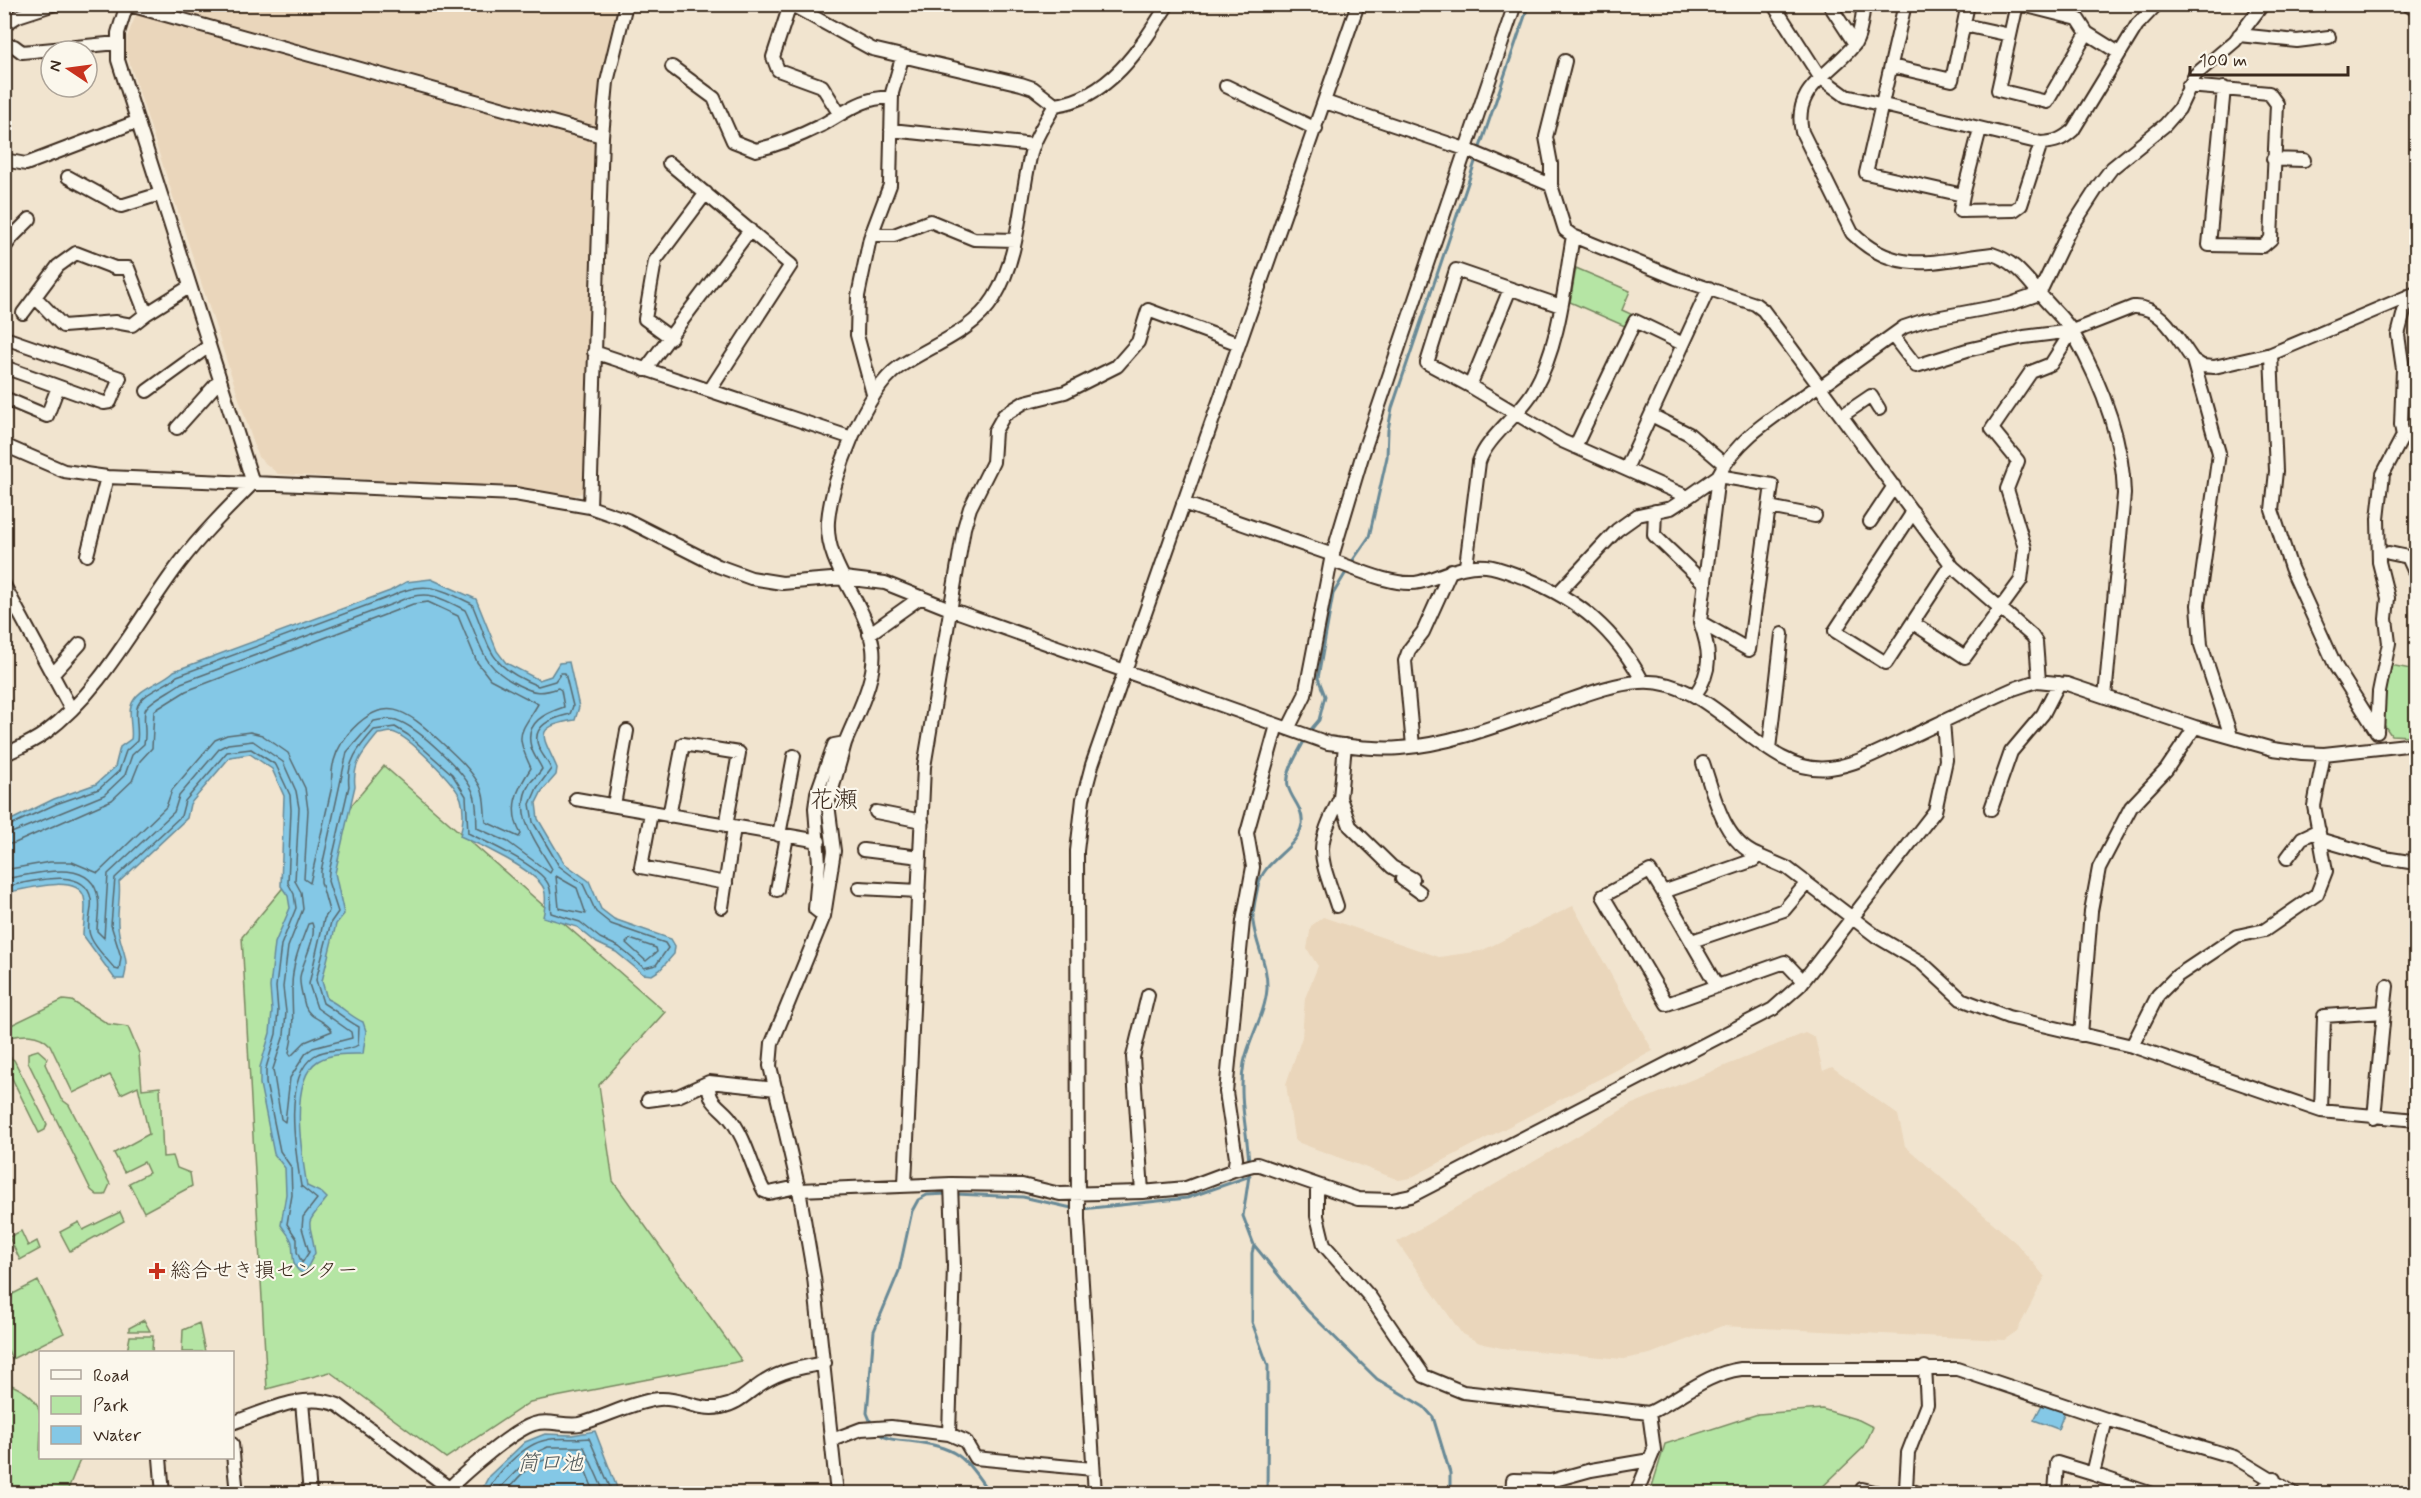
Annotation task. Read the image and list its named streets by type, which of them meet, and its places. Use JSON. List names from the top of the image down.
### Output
{
  "districts": ["花瀬"],
  "water": ["筒口池"],
  "places": {
    "health": ["総合せき損センター"]
  },
  "legend": ["Road", "Park", "Water"],
  "scale_bar": "100 m",
  "north": "left"
}
